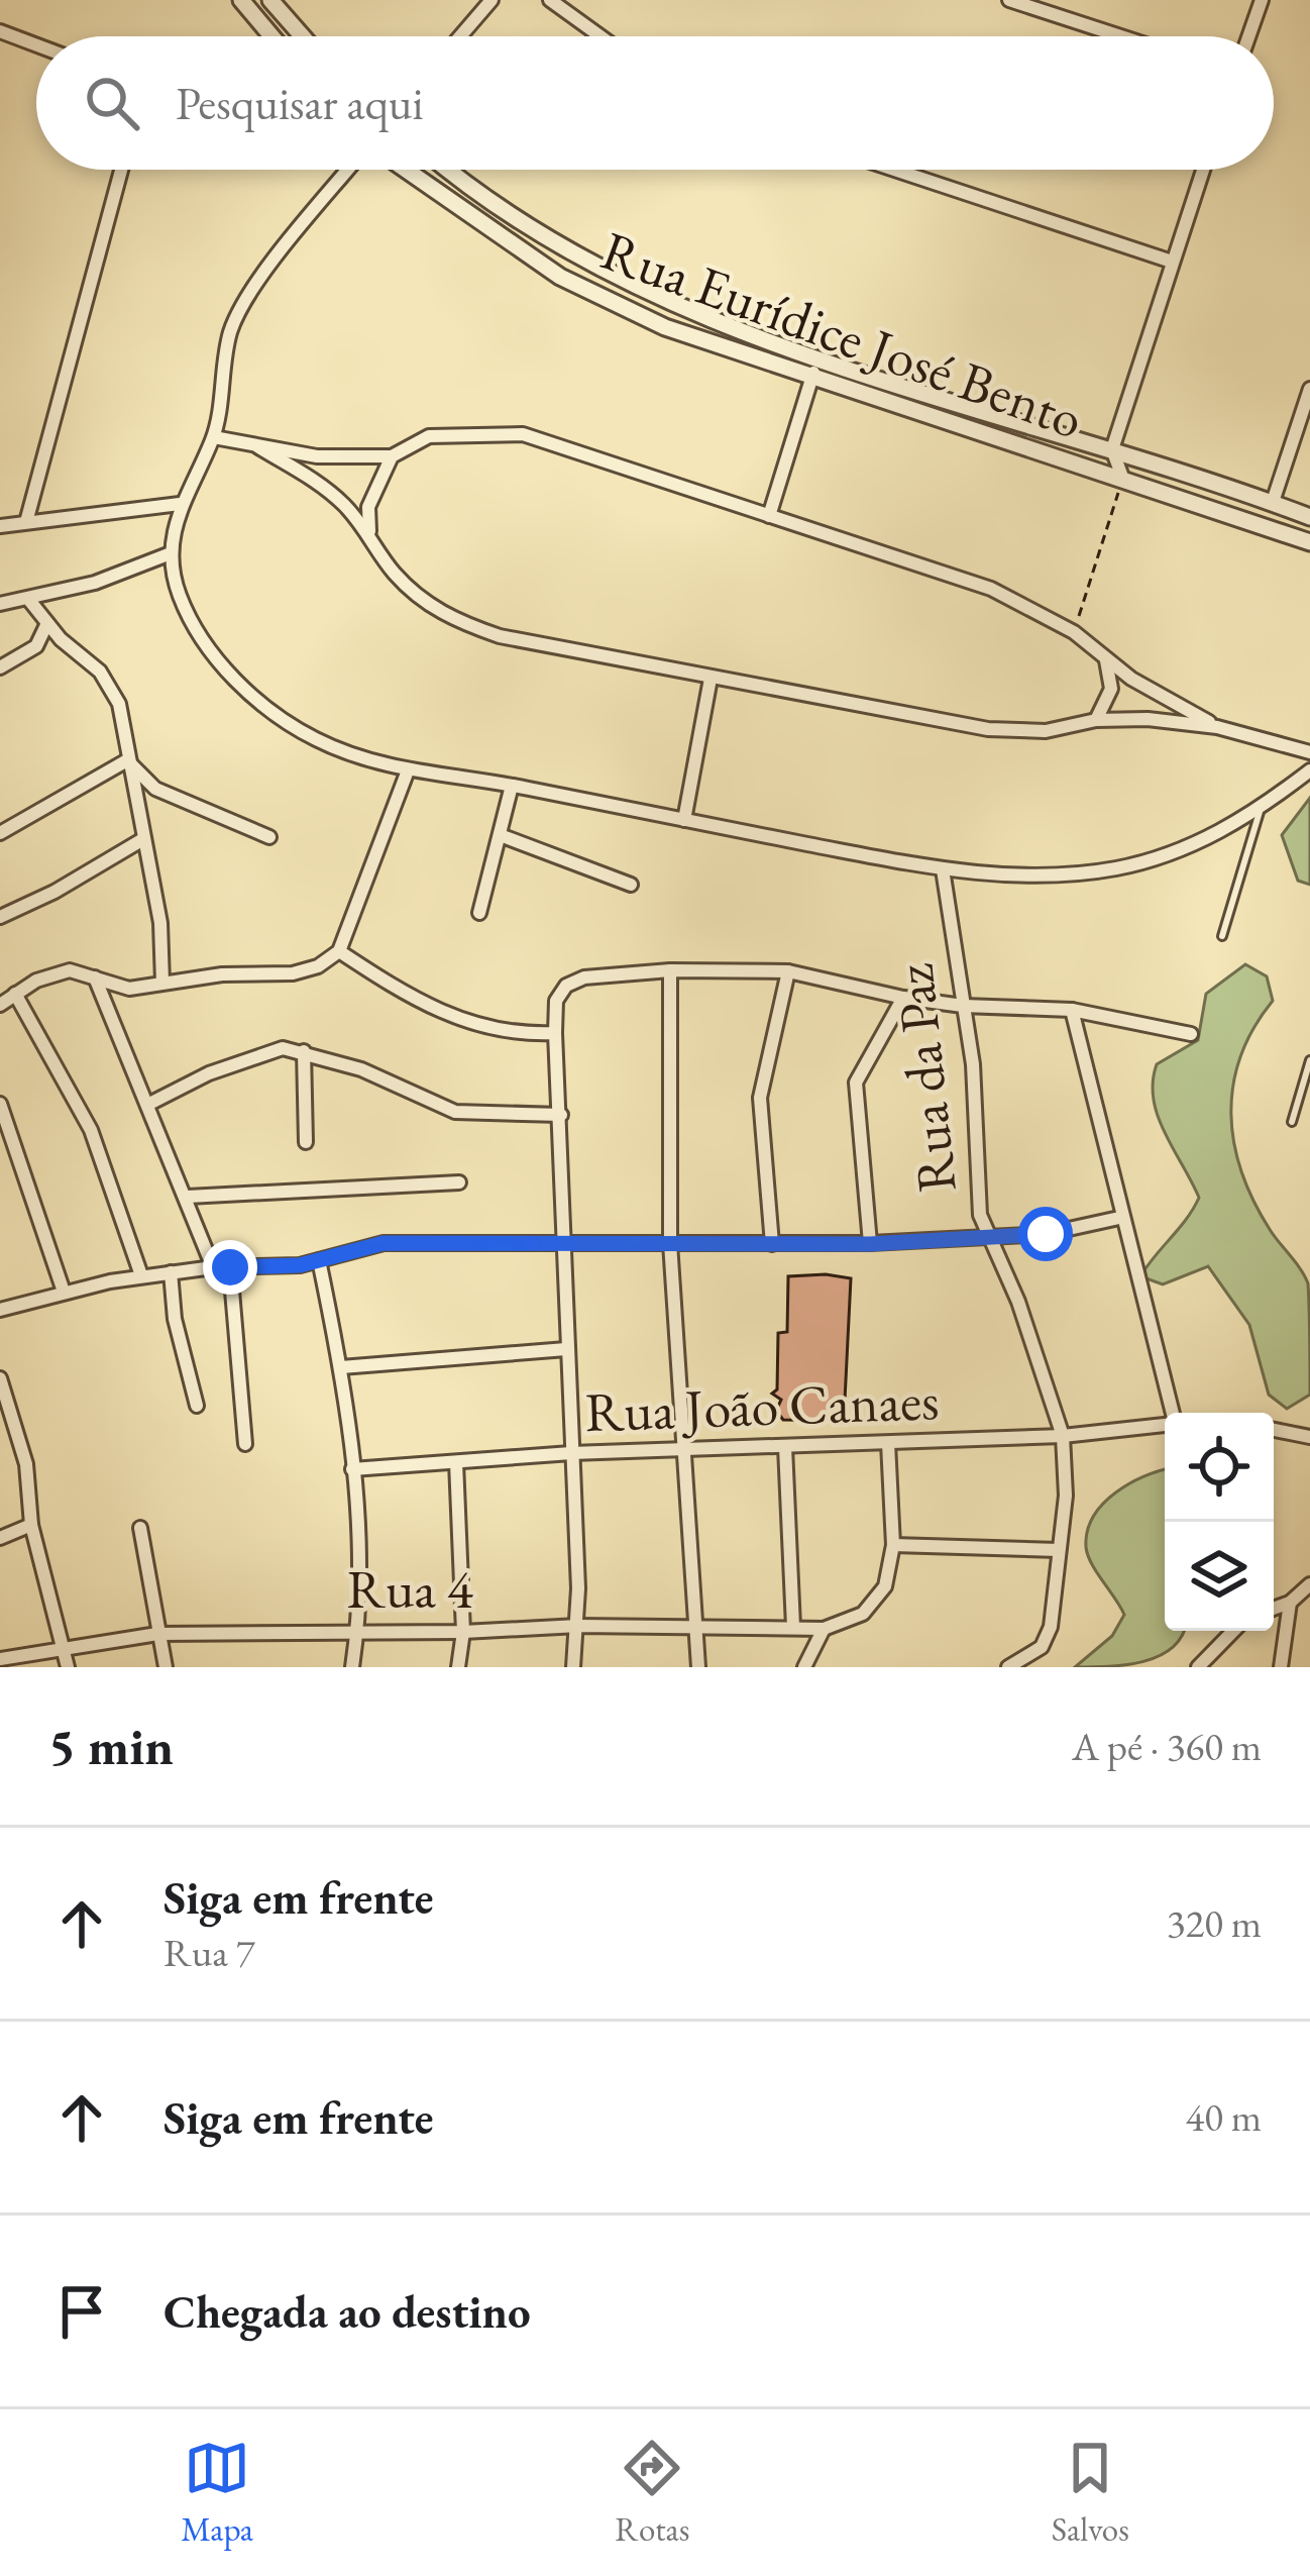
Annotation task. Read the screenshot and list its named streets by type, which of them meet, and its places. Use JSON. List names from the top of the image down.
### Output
{
  "streets": {
    "street": [
      "Rua Eurídice José Bento",
      "Rua da Paz",
      "Rua João Canaes",
      "Rua 4"
    ]
  },
  "crossings": [
    ["Rua da Paz", "Rua João Canaes"]
  ],
  "page": {
    "search": "Pesquisar aqui",
    "heading": ["5 min", "A pé · 360 m"],
    "list": [
      ["Siga em frente", "Rua 7", "320 m"],
      ["Siga em frente", "40 m"],
      "Chegada ao destino"
    ],
    "nav": ["Mapa", "Rotas", "Salvos"]
  }
}
